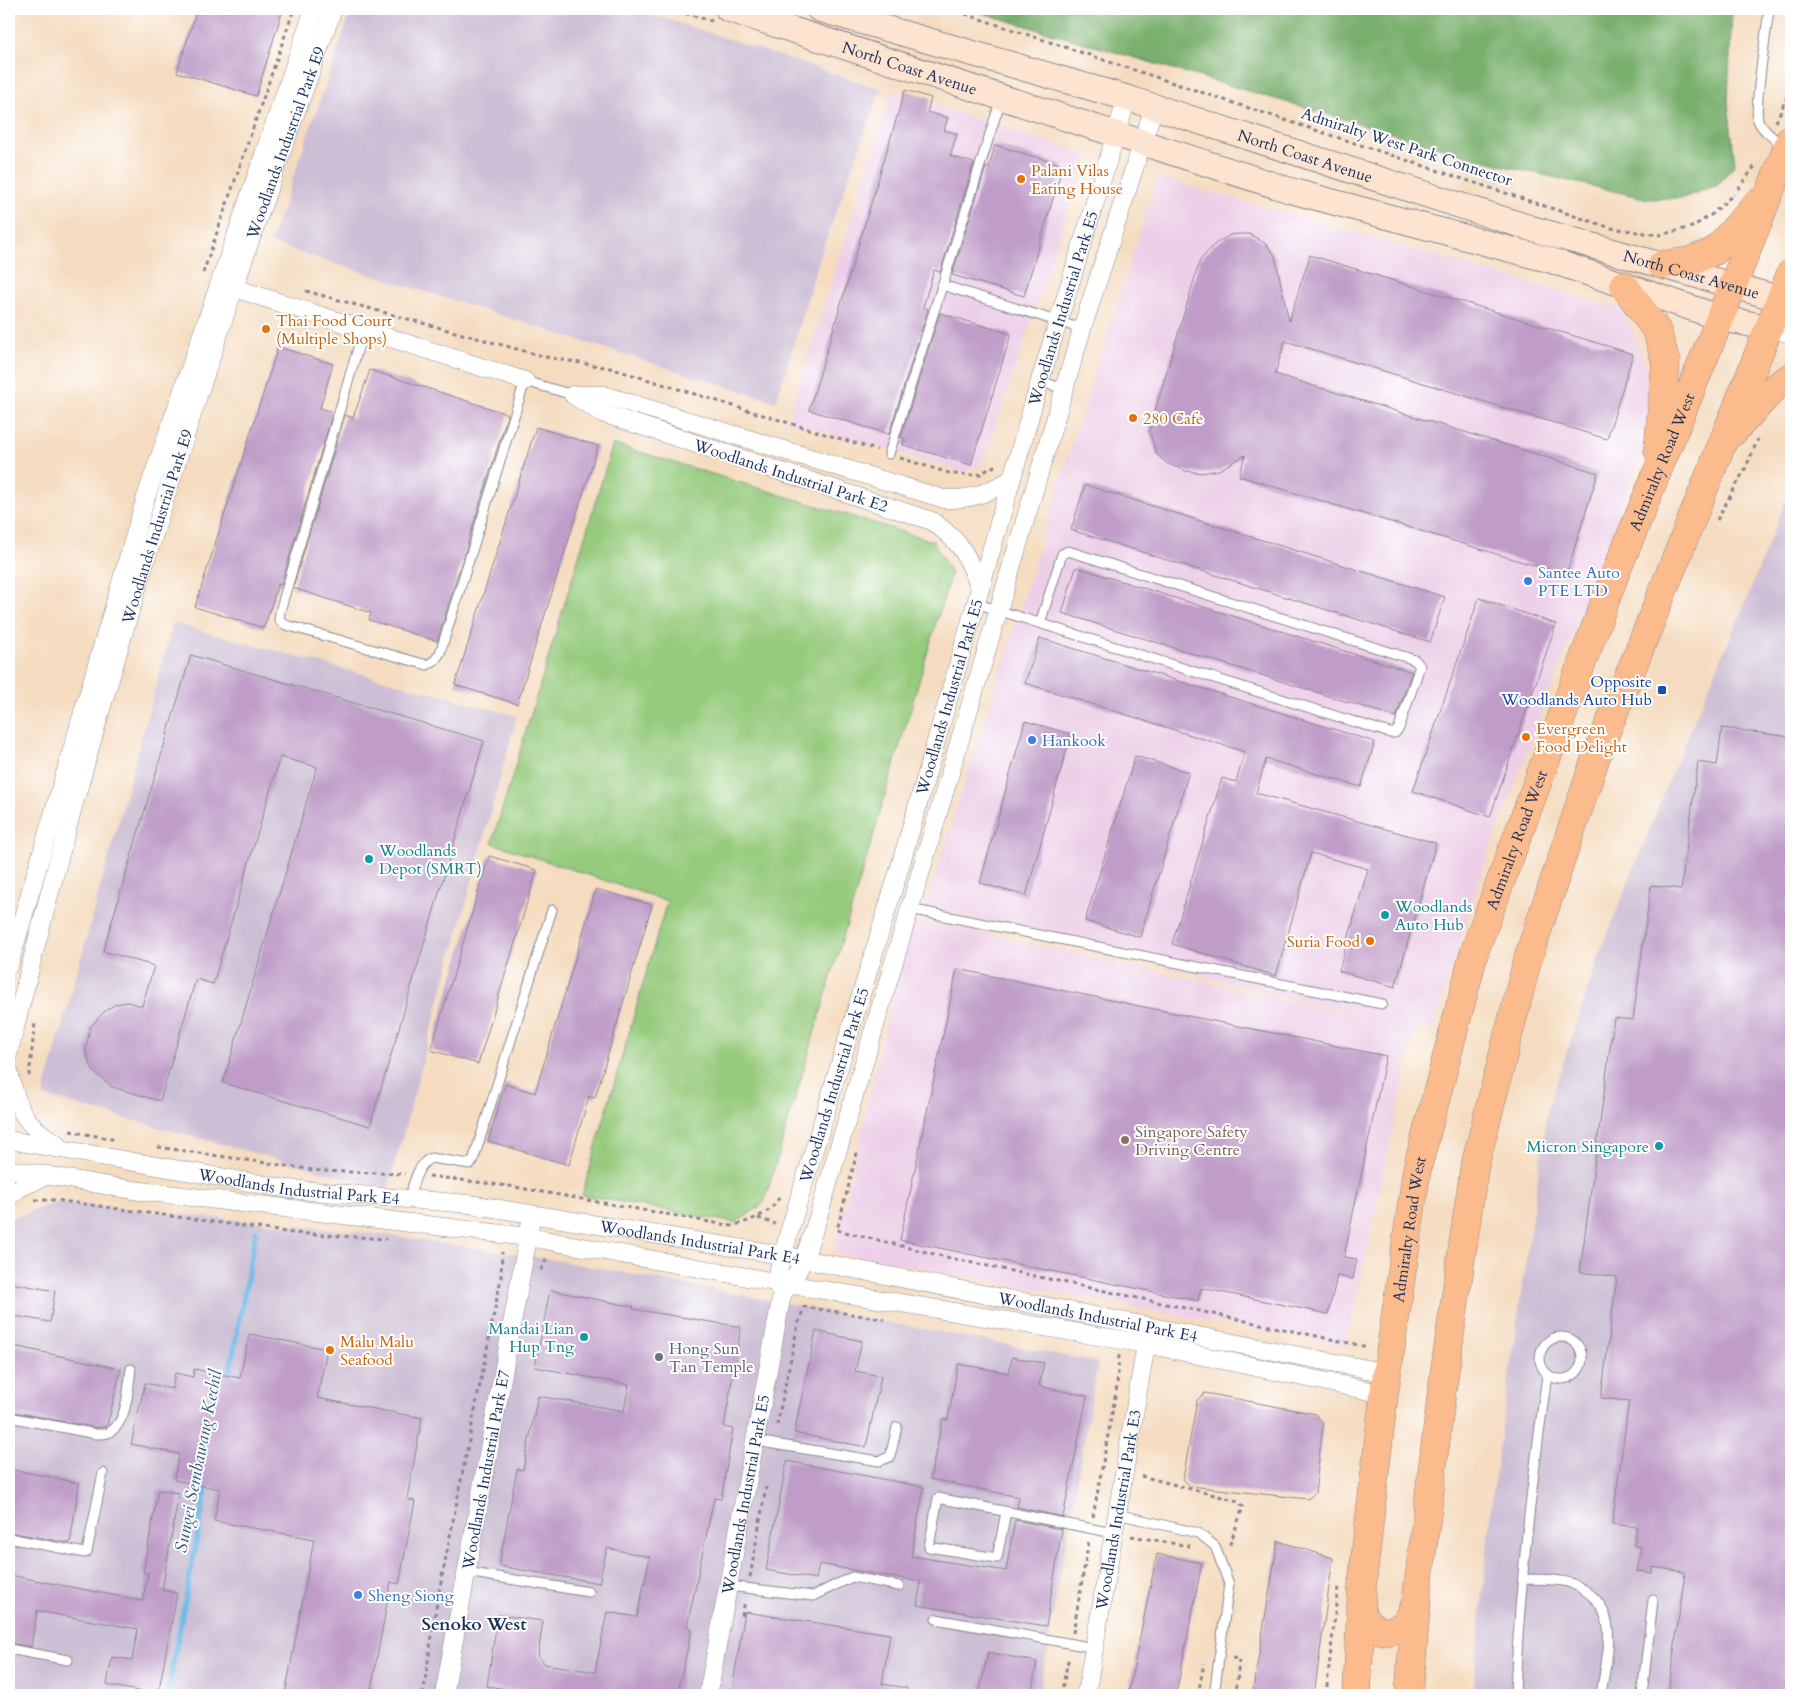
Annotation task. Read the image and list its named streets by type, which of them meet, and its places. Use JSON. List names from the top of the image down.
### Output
{
  "streets": {
    "main road": ["North Coast Avenue", "Admiralty Road West"],
    "street": [
      "Woodlands Industrial Park E9",
      "Woodlands Industrial Park E5",
      "Woodlands Industrial Park E2",
      "Woodlands Industrial Park E4",
      "Woodlands Industrial Park E7",
      "Woodlands Industrial Park E3"
    ],
    "path": ["Admiralty West Park Connector"]
  },
  "crossings": [
    ["North Coast Avenue", "Woodlands Industrial Park E5"],
    ["North Coast Avenue", "Admiralty Road West"],
    ["Woodlands Industrial Park E9", "Woodlands Industrial Park E2"],
    ["Admiralty West Park Connector", "Admiralty Road West"],
    ["Woodlands Industrial Park E5", "Woodlands Industrial Park E2"],
    ["Woodlands Industrial Park E5", "Woodlands Industrial Park E4"],
    ["Admiralty Road West", "Woodlands Industrial Park E4"],
    ["Woodlands Industrial Park E4", "Woodlands Industrial Park E7"],
    ["Woodlands Industrial Park E4", "Woodlands Industrial Park E3"]
  ],
  "districts": ["Senoko West"],
  "water": ["Sungei Sembawang Kechil"],
  "places": {
    "other": [
      "Palani Vilas Eating House",
      "Thai Food Court (Multiple Shops)",
      "280 Cafe",
      "Santee Auto PTE LTD",
      "Evergreen Food Delight",
      "Hankook",
      "Woodlands Depot (SMRT)",
      "Woodlands Auto Hub",
      "Suria Food",
      "Singapore Safety Driving Centre",
      "Micron Singapore",
      "Mandai Lian Hup Tng",
      "Malu Malu Seafood",
      "Hong Sun Tan Temple",
      "Sheng Siong"
    ],
    "transit": ["Opposite Woodlands Auto Hub"]
  }
}
